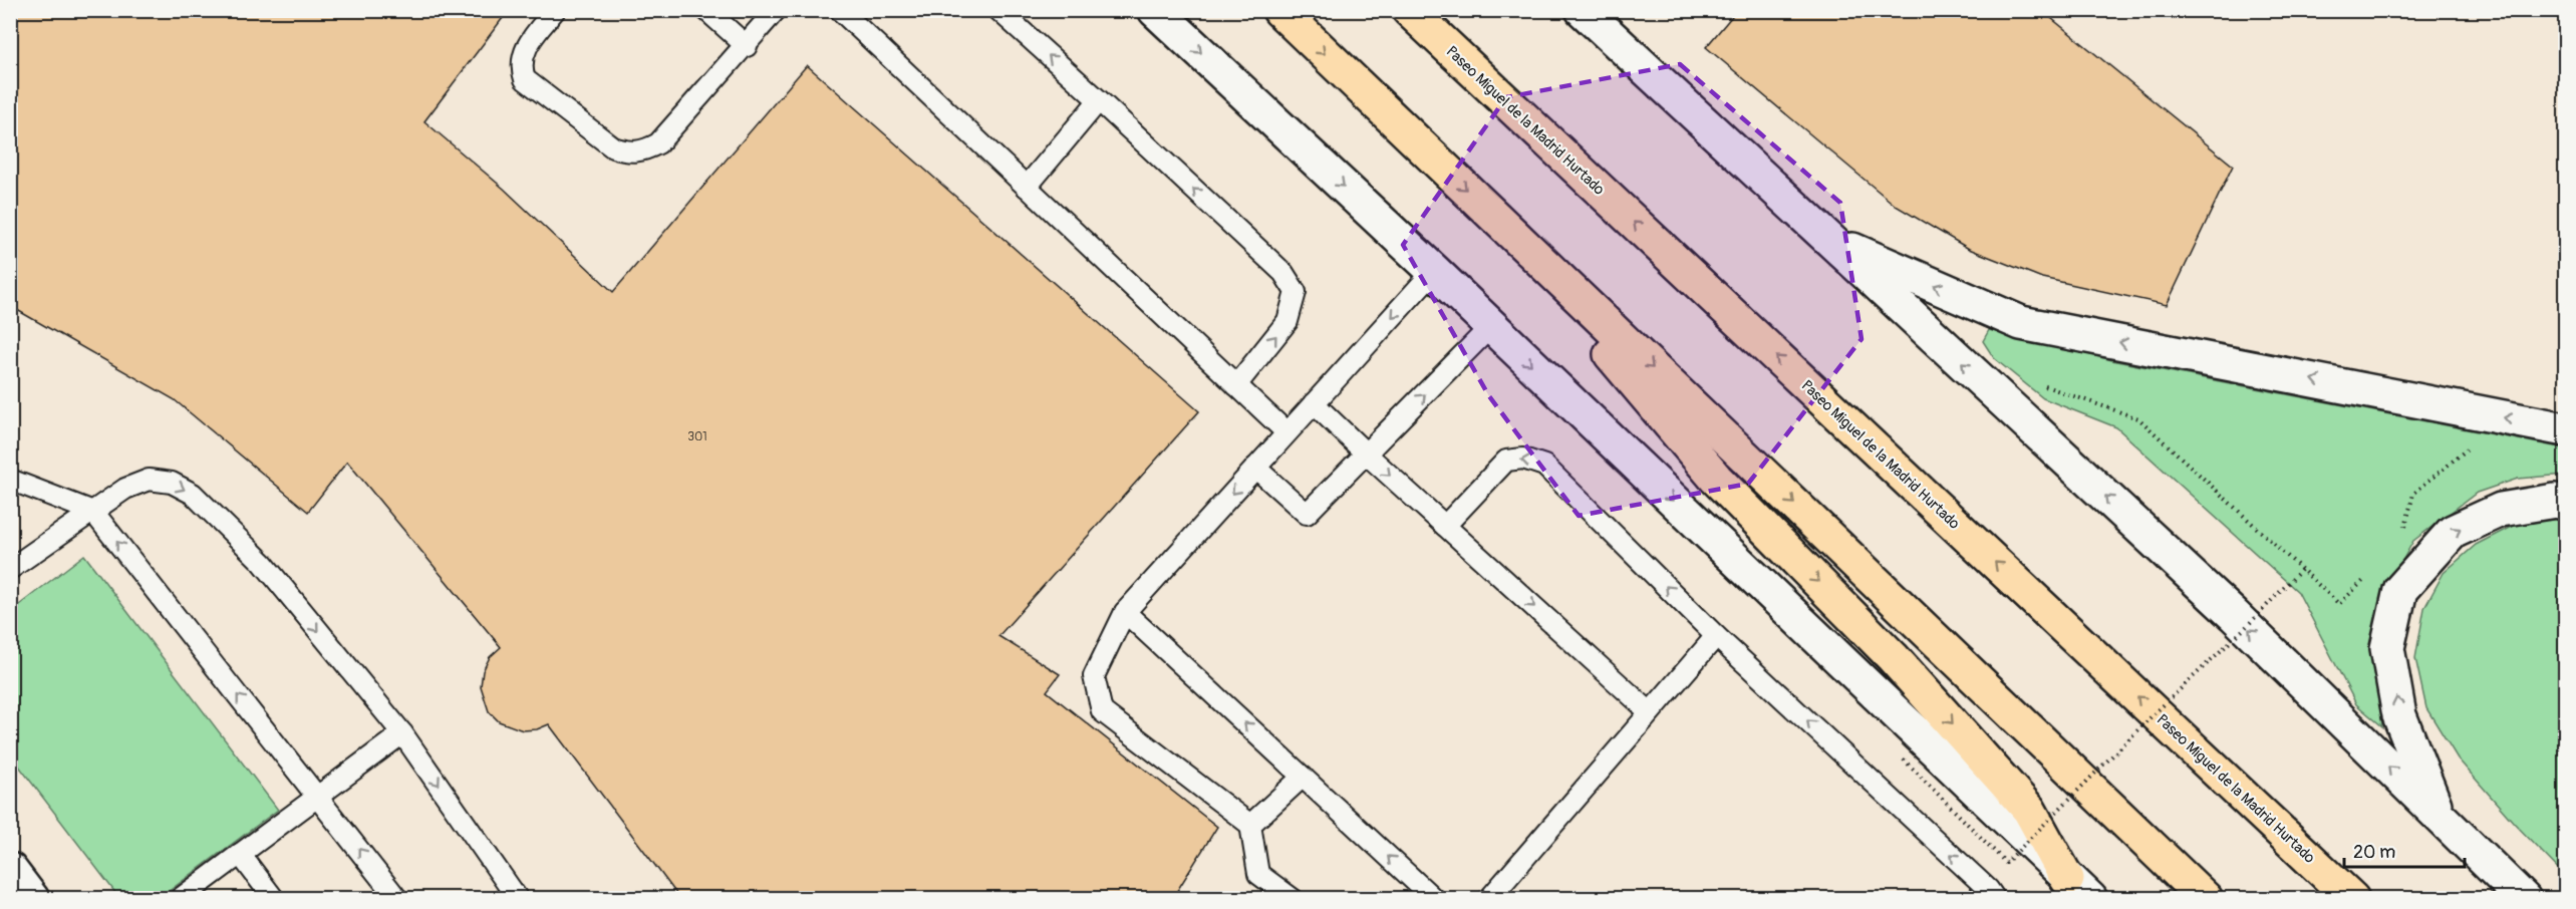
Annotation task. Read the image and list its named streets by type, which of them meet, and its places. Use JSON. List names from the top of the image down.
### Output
{
  "streets": {
    "highway": ["Paseo Miguel de la Madrid Hurtado"]
  },
  "house_numbers": ["301"],
  "scale_bar": "20 m"
}
